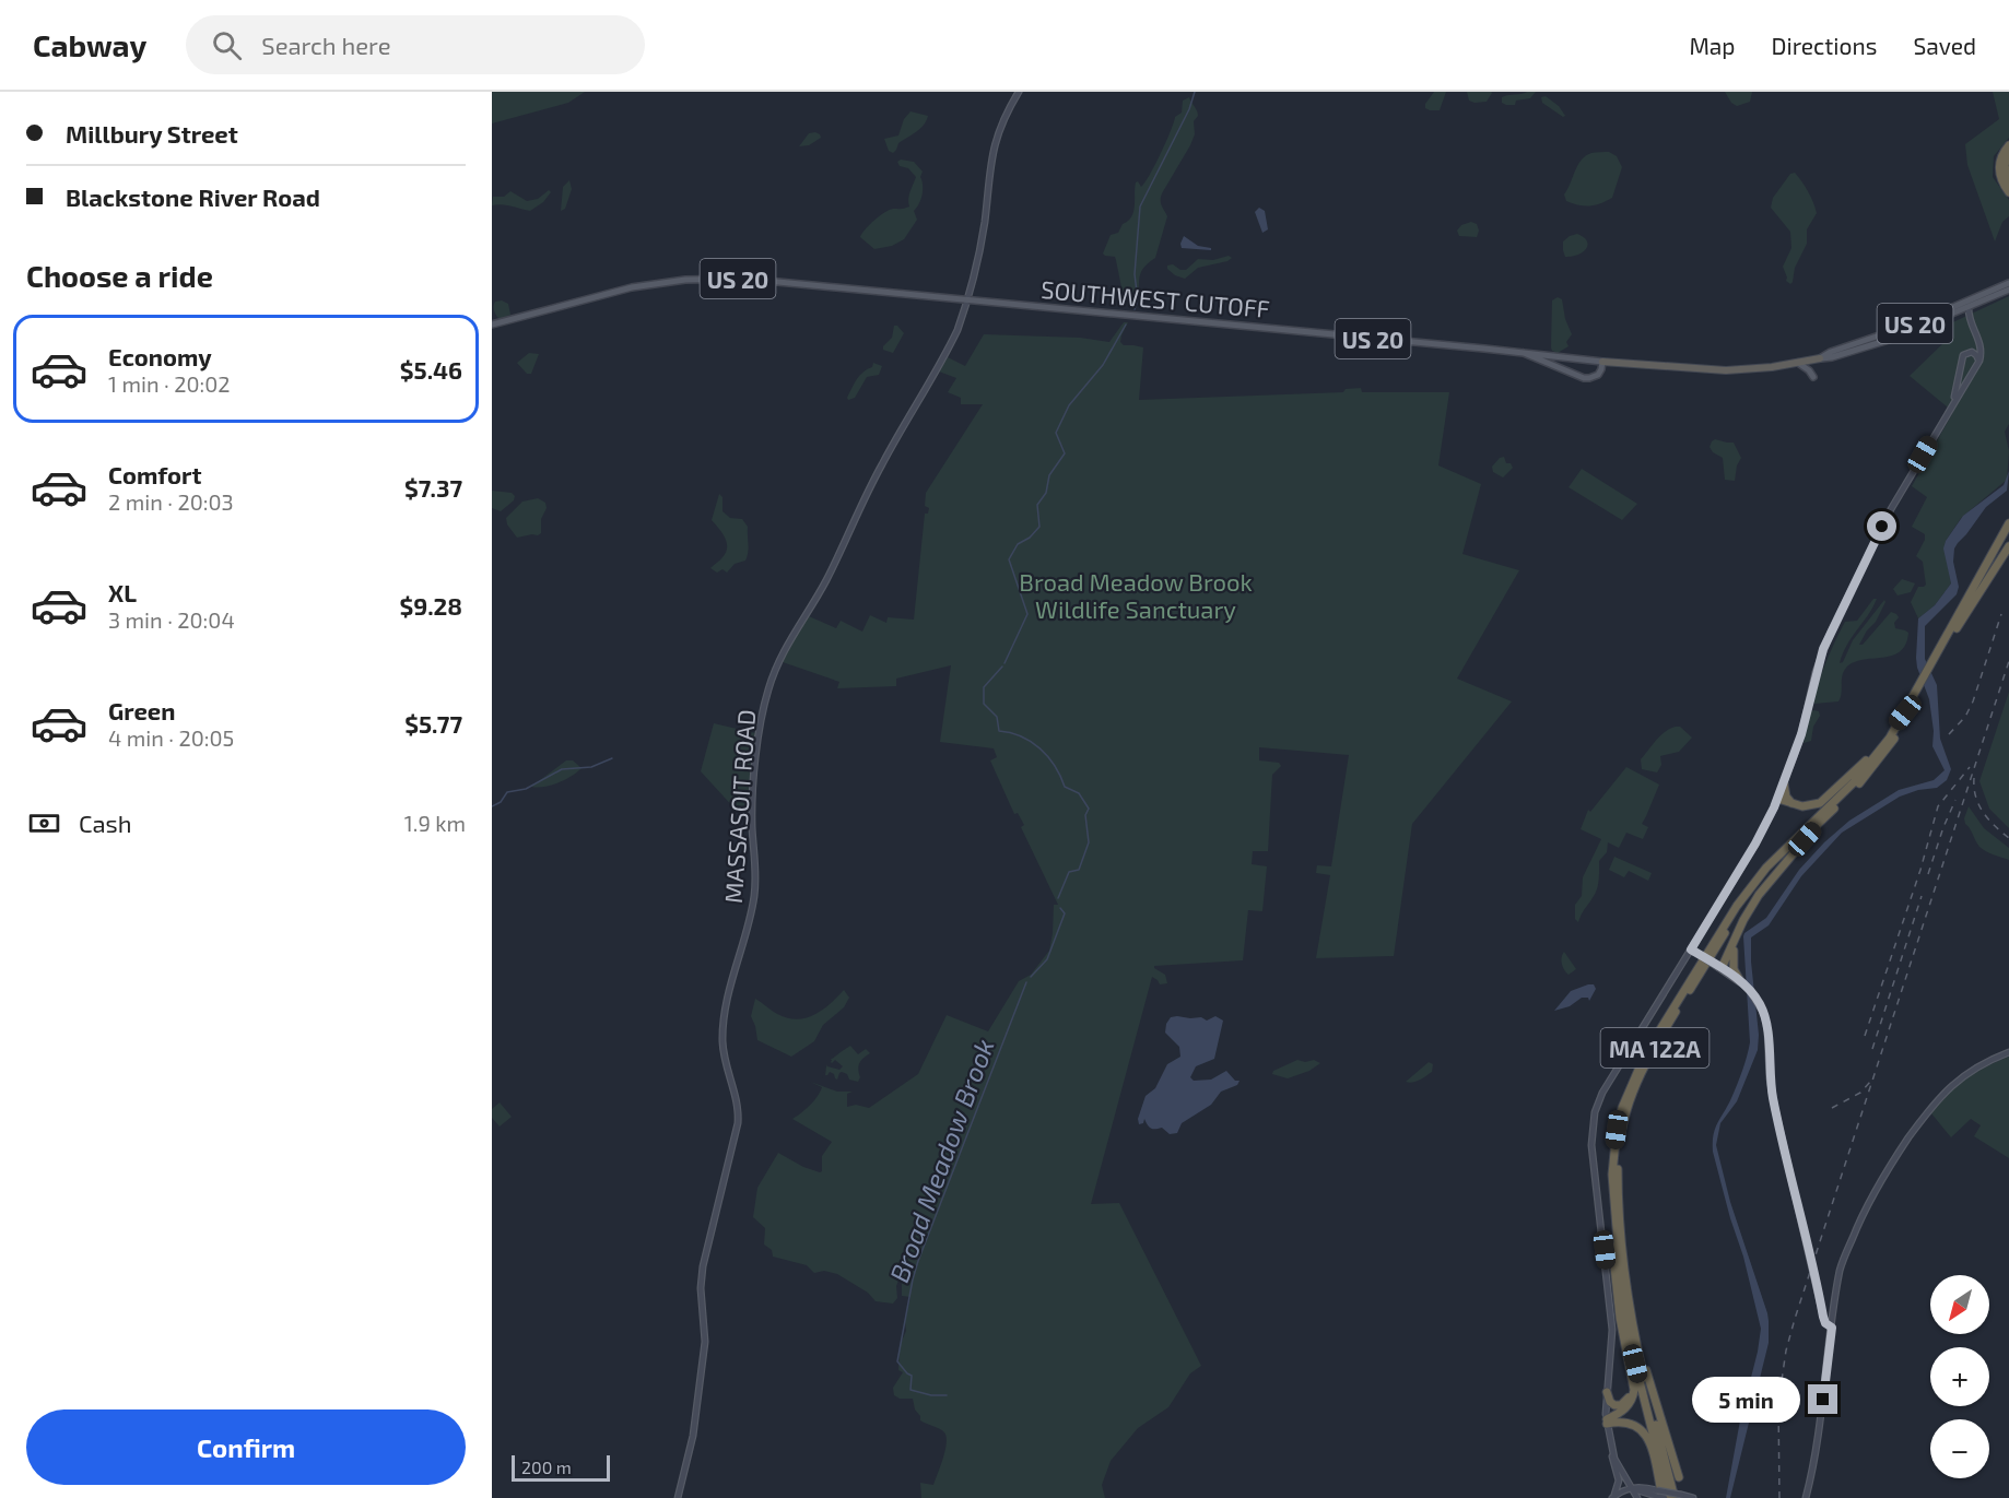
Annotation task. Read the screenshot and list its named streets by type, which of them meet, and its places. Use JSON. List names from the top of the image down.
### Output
{
  "streets": {
    "highway": ["US 20", "SOUTHWEST CUTOFF", "MA 122A"],
    "main road": ["MASSASOIT ROAD"]
  },
  "crossings": [
    ["SOUTHWEST CUTOFF", "MASSASOIT ROAD"]
  ],
  "water": ["Broad Meadow Brook"],
  "parks": ["Broad Meadow Brook Wildlife Sanctuary"],
  "scale_bar": "200 m",
  "north": "bottom left",
  "page": {
    "header": "Cabway",
    "search": "Search here",
    "nav": ["Map", "Directions", "Saved"],
    "banner": ["Millbury Street", "Blackstone River Road"],
    "heading": "Choose a ride",
    "list": [
      {
        "name": "Economy",
        "note": "1 min · 20:02",
        "value": "$5.46"
      },
      {
        "name": "Comfort",
        "note": "2 min · 20:03",
        "value": "$7.37"
      },
      {
        "name": "XL",
        "note": "3 min · 20:04",
        "value": "$9.28"
      },
      {
        "name": "Green",
        "note": "4 min · 20:05",
        "value": "$5.77"
      }
    ],
    "pay": ["Cash", "1.9 km"],
    "map_buttons": ["+", "−"],
    "bubble": "5 min",
    "buttons": "Confirm",
    "scale": "200 m"
  }
}
